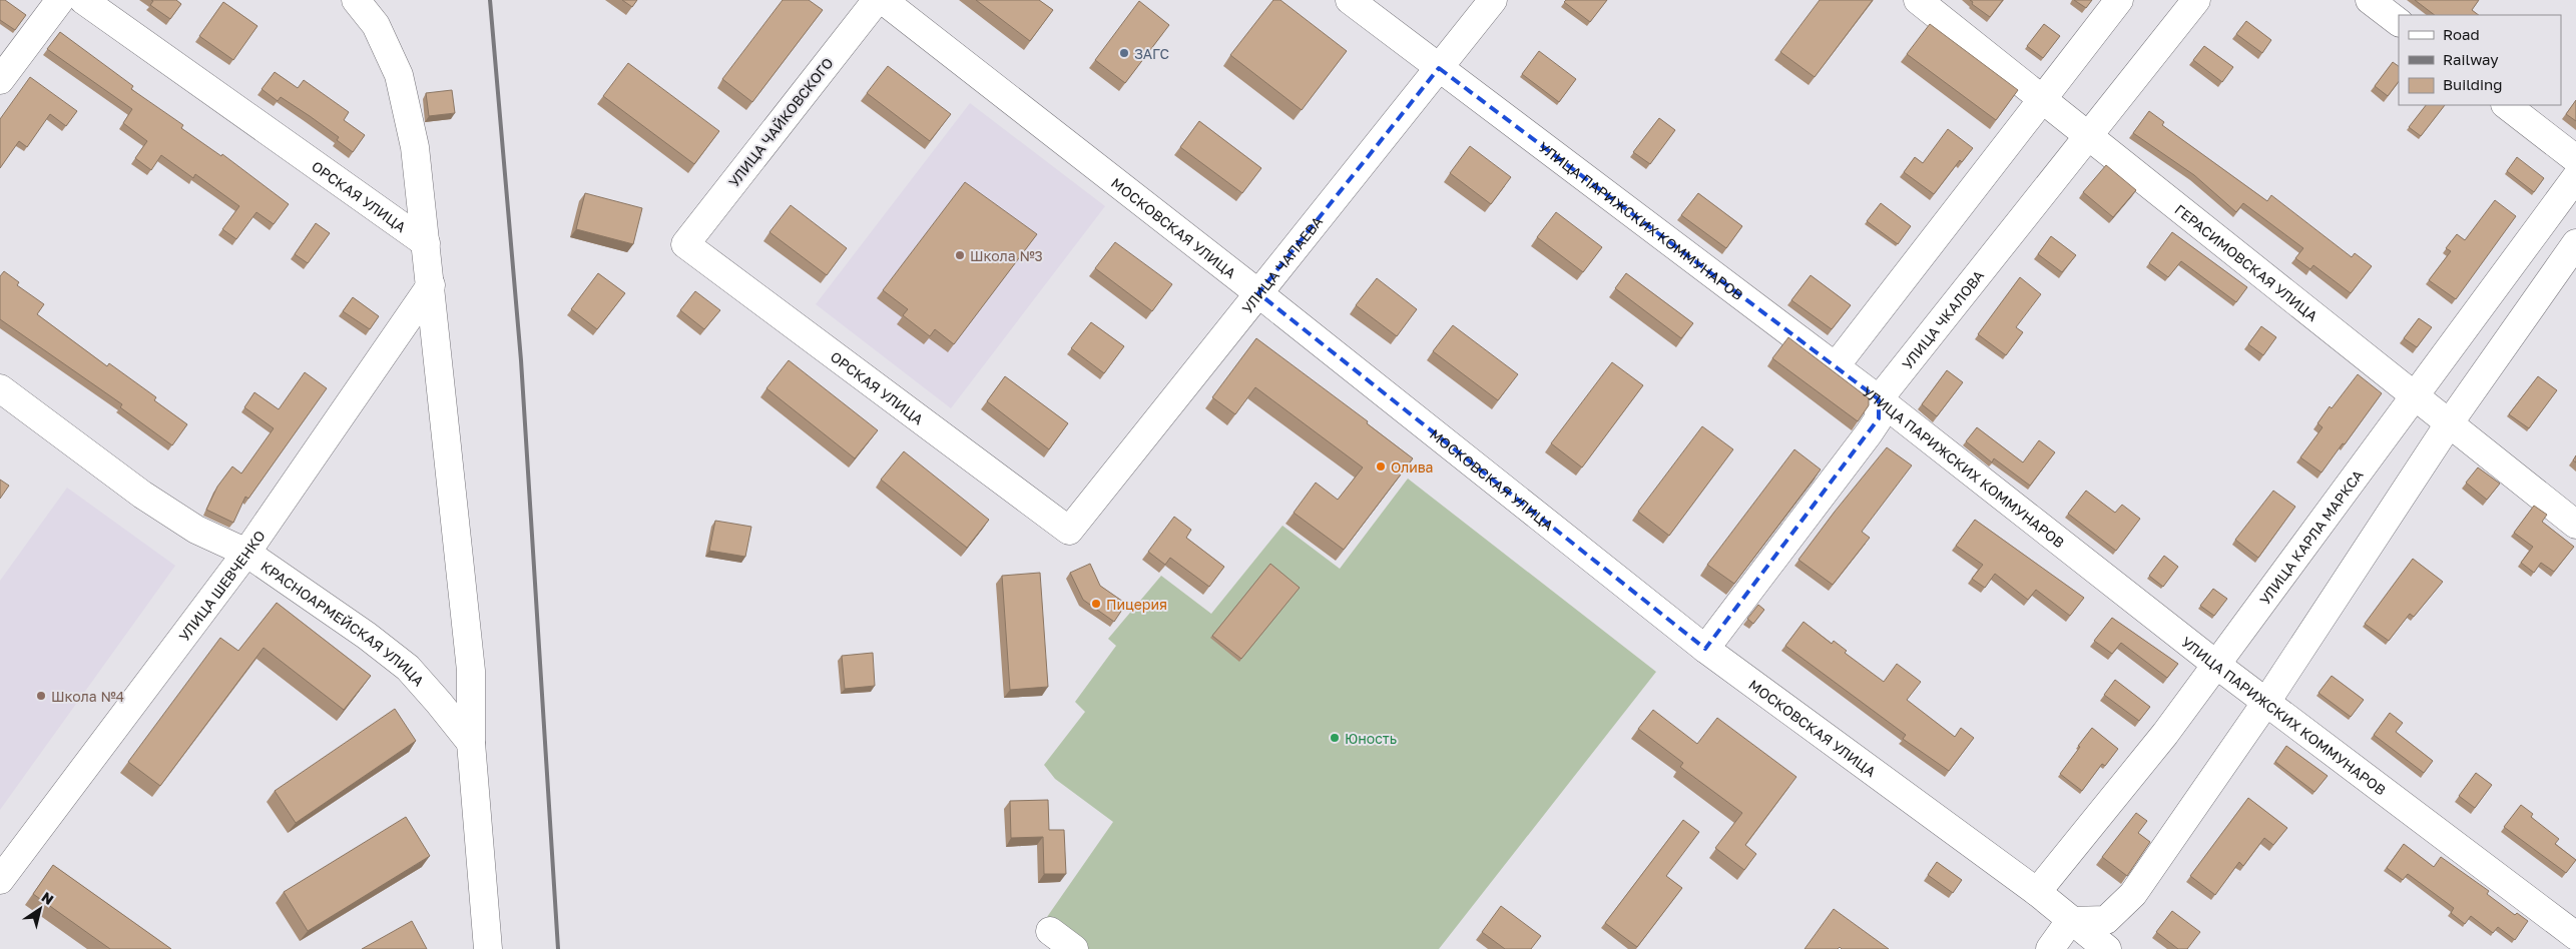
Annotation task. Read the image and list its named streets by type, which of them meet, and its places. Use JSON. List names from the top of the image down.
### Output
{
  "streets": {
    "street": [
      "УЛИЦА ЧАЙКОВСКОГО",
      "ОРСКАЯ УЛИЦА",
      "УЛИЦА ПАРИЖСКИХ КОММУНАРОВ",
      "МОСКОВСКАЯ УЛИЦА",
      "ГЕРАСИМОВСКАЯ УЛИЦА",
      "УЛИЦА ЧАПАЕВА",
      "УЛИЦА ЧКАЛОВА",
      "УЛИЦА КАРЛА МАРКСА",
      "УЛИЦА ШЕВЧЕНКО",
      "КРАСНОАРМЕЙСКАЯ УЛИЦА"
    ]
  },
  "crossings": [
    ["УЛИЦА ЧАЙКОВСКОГО", "ОРСКАЯ УЛИЦА"],
    ["ОРСКАЯ УЛИЦА", "УЛИЦА ЧАПАЕВА"],
    ["УЛИЦА ПАРИЖСКИХ КОММУНАРОВ", "УЛИЦА ЧАПАЕВА"],
    ["УЛИЦА ПАРИЖСКИХ КОММУНАРОВ", "УЛИЦА ЧКАЛОВА"],
    ["УЛИЦА ПАРИЖСКИХ КОММУНАРОВ", "УЛИЦА КАРЛА МАРКСА"],
    ["МОСКОВСКАЯ УЛИЦА", "УЛИЦА ЧАПАЕВА"],
    ["МОСКОВСКАЯ УЛИЦА", "УЛИЦА КАРЛА МАРКСА"],
    ["ГЕРАСИМОВСКАЯ УЛИЦА", "УЛИЦА ЧКАЛОВА"],
    ["ГЕРАСИМОВСКАЯ УЛИЦА", "УЛИЦА КАРЛА МАРКСА"],
    ["УЛИЦА ШЕВЧЕНКО", "КРАСНОАРМЕЙСКАЯ УЛИЦА"]
  ],
  "places": [
    "ЗАГС",
    "Школа №3",
    "Олива",
    "Пицерия",
    "Школа №4",
    "Юность"
  ],
  "legend": ["Road", "Railway", "Building"],
  "north": "top right"
}
